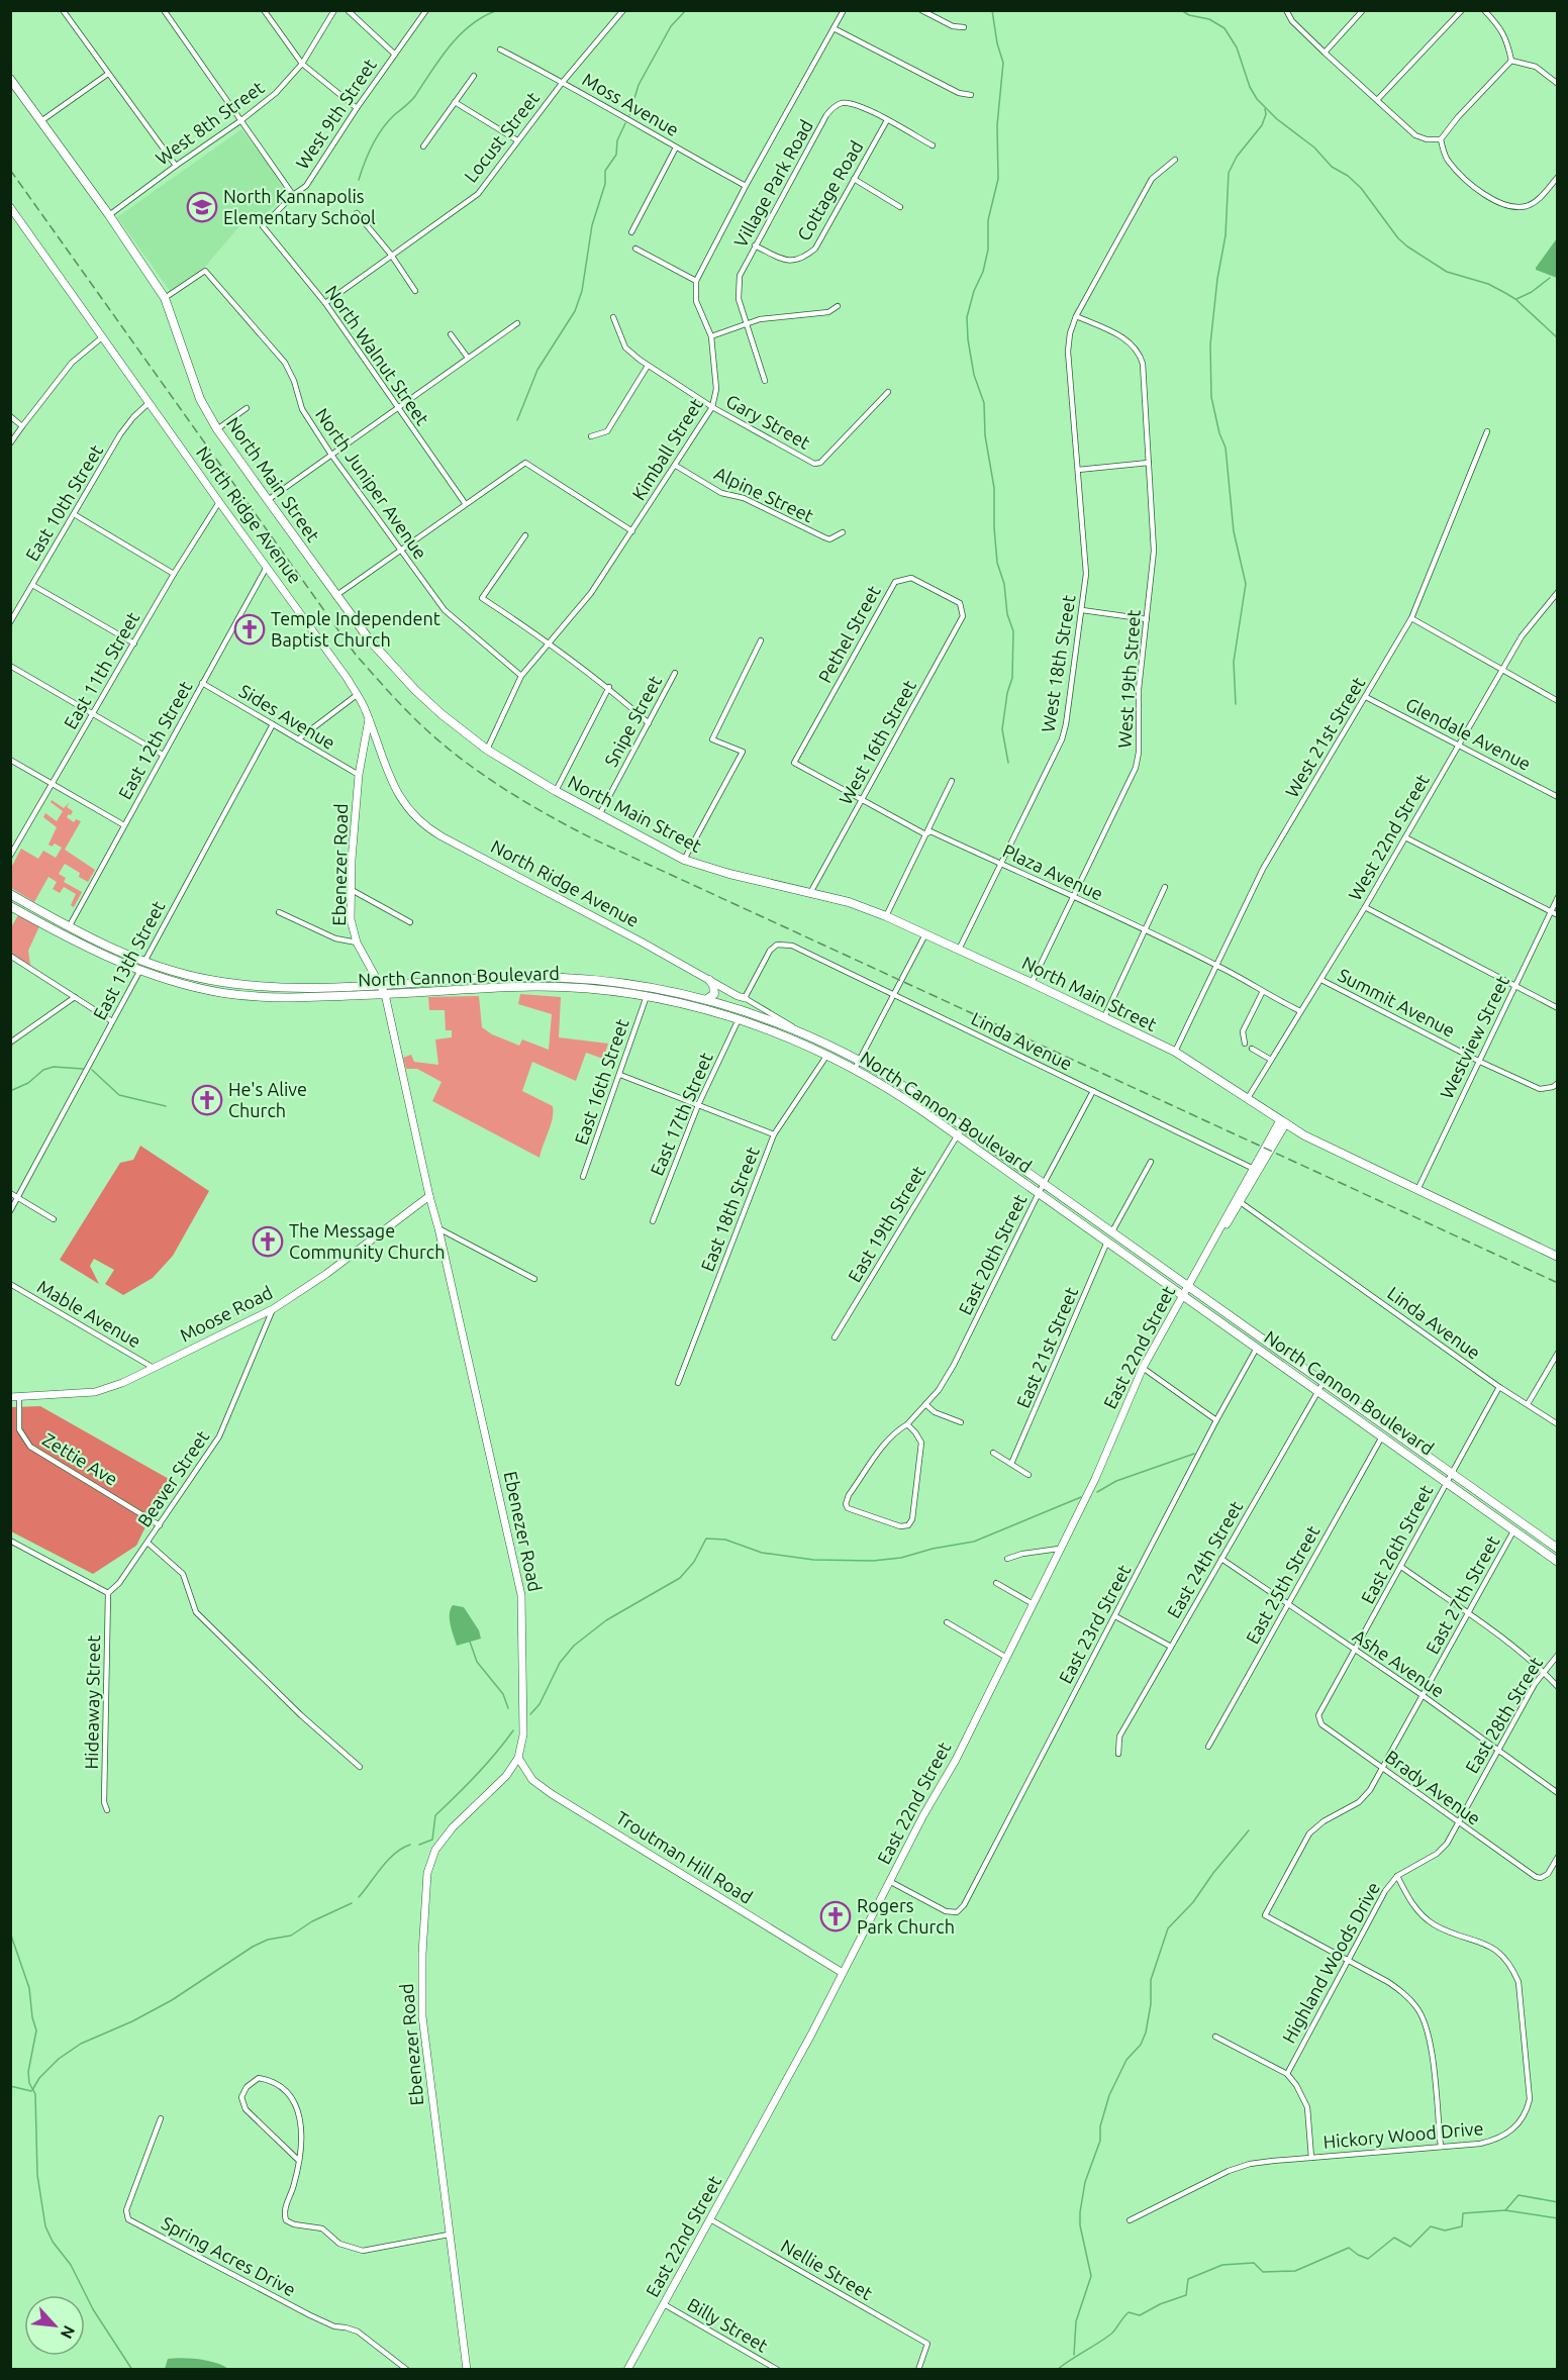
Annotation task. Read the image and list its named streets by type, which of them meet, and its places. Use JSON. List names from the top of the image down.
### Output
{
  "streets": {
    "main road": ["North Main Street", "North Cannon Boulevard"],
    "street": [
      "Moss Avenue",
      "West 9th Street",
      "West 8th Street",
      "Locust Street",
      "Village Park Road",
      "Cottage Road",
      "North Walnut Street",
      "Gary Street",
      "Kimball Street",
      "North Juniper Avenue",
      "Alpine Street",
      "East 10th Street",
      "North Ridge Avenue",
      "Pethel Street",
      "West 18th Street",
      "East 11th Street",
      "West 19th Street",
      "Sides Avenue",
      "Snipe Street",
      "Glendale Avenue",
      "West 21st Street",
      "East 12th Street",
      "West 16th Street",
      "West 22nd Street",
      "Ebenezer Road",
      "Plaza Avenue",
      "East 13th Street",
      "Summit Avenue",
      "Westview Street",
      "Linda Avenue",
      "East 16th Street",
      "East 17th Street",
      "East 18th Street",
      "East 19th Street",
      "East 20th Street",
      "Mable Avenue",
      "Moose Road",
      "East 21st Street",
      "East 22nd Street",
      "Zettie Ave",
      "Beaver Street",
      "East 26th Street",
      "East 24th Street",
      "East 25th Street",
      "East 27th Street",
      "East 23rd Street",
      "Ashe Avenue",
      "Hideaway Street",
      "East 28th Street",
      "Brady Avenue",
      "Troutman Hill Road",
      "Highland Woods Drive",
      "Hickory Wood Drive",
      "Spring Acres Drive",
      "Nellie Street",
      "Billy Street"
    ]
  },
  "crossings": [
    ["Moss Avenue", "Locust Street"],
    ["West 9th Street", "North Walnut Street"],
    ["West 8th Street", "North Main Street"],
    ["Locust Street", "North Walnut Street"],
    ["Village Park Road", "Cottage Road"],
    ["Gary Street", "Kimball Street"],
    ["Kimball Street", "North Main Street"],
    ["Kimball Street", "North Juniper Avenue"],
    ["Kimball Street", "Alpine Street"],
    ["North Main Street", "North Juniper Avenue"],
    ["North Main Street", "West 18th Street"],
    ["North Main Street", "West 19th Street"],
    ["North Main Street", "Snipe Street"],
    ["North Main Street", "West 21st Street"],
    ["North Main Street", "West 16th Street"],
    ["North Main Street", "West 22nd Street"],
    ["North Main Street", "Westview Street"],
    ["North Main Street", "East 22nd Street"],
    ["East 10th Street", "North Ridge Avenue"],
    ["North Ridge Avenue", "East 11th Street"],
    ["North Ridge Avenue", "East 12th Street"],
    ["North Ridge Avenue", "Ebenezer Road"],
    ["North Ridge Avenue", "North Cannon Boulevard"],
    ["North Ridge Avenue", "Linda Avenue"],
    ["Pethel Street", "West 16th Street"],
    ["Pethel Street", "Plaza Avenue"],
    ["West 18th Street", "West 19th Street"],
    ["West 18th Street", "Plaza Avenue"],
    ["West 19th Street", "Plaza Avenue"],
    ["Sides Avenue", "East 12th Street"],
    ["Sides Avenue", "Ebenezer Road"],
    ["Sides Avenue", "East 13th Street"],
    ["Glendale Avenue", "West 21st Street"],
    ["Glendale Avenue", "West 22nd Street"],
    ["West 21st Street", "Plaza Avenue"],
    ["East 12th Street", "North Cannon Boulevard"],
    ["West 16th Street", "Plaza Avenue"],
    ["West 22nd Street", "Plaza Avenue"],
    ["West 22nd Street", "Summit Avenue"],
    ["Ebenezer Road", "North Cannon Boulevard"],
    ["Ebenezer Road", "Moose Road"],
    ["Ebenezer Road", "Troutman Hill Road"],
    ["East 13th Street", "North Cannon Boulevard"],
    ["North Cannon Boulevard", "East 16th Street"],
    ["North Cannon Boulevard", "East 17th Street"],
    ["North Cannon Boulevard", "East 18th Street"],
    ["North Cannon Boulevard", "East 19th Street"],
    ["North Cannon Boulevard", "East 20th Street"],
    ["North Cannon Boulevard", "East 21st Street"],
    ["North Cannon Boulevard", "East 22nd Street"],
    ["North Cannon Boulevard", "East 26th Street"],
    ["North Cannon Boulevard", "East 24th Street"],
    ["North Cannon Boulevard", "East 25th Street"],
    ["North Cannon Boulevard", "East 27th Street"],
    ["North Cannon Boulevard", "East 23rd Street"],
    ["Summit Avenue", "Westview Street"],
    ["Linda Avenue", "East 20th Street"],
    ["Linda Avenue", "East 22nd Street"],
    ["Linda Avenue", "East 26th Street"],
    ["Mable Avenue", "Moose Road"],
    ["Moose Road", "Zettie Ave"],
    ["Moose Road", "Beaver Street"],
    ["East 22nd Street", "East 23rd Street"],
    ["East 22nd Street", "Troutman Hill Road"],
    ["East 22nd Street", "Nellie Street"],
    ["East 22nd Street", "Billy Street"],
    ["Zettie Ave", "Beaver Street"],
    ["East 26th Street", "Ashe Avenue"],
    ["East 26th Street", "Brady Avenue"],
    ["East 24th Street", "Ashe Avenue"],
    ["East 25th Street", "Ashe Avenue"],
    ["East 27th Street", "Ashe Avenue"],
    ["East 27th Street", "Brady Avenue"],
    ["East 27th Street", "Highland Woods Drive"],
    ["Ashe Avenue", "East 28th Street"],
    ["East 28th Street", "Brady Avenue"],
    ["East 28th Street", "Highland Woods Drive"],
    ["Brady Avenue", "Highland Woods Drive"],
    ["Highland Woods Drive", "Hickory Wood Drive"]
  ],
  "places": {
    "school or university": ["North Kannapolis Elementary School"],
    "church": [
      "Temple Independent Baptist Church",
      "He's Alive Church",
      "The Message Community Church",
      "Rogers Park Church"
    ]
  },
  "north": "bottom right"
}
